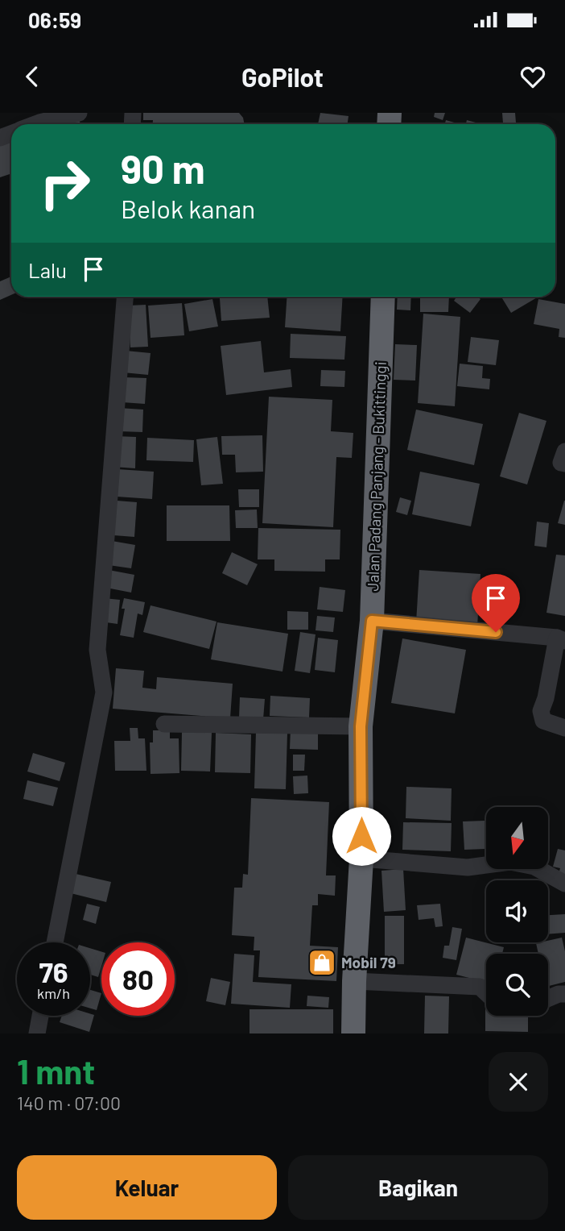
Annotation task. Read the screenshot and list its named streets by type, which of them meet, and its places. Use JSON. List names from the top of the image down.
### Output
{
  "streets": {
    "highway": ["Jalan Padang Panjang - Bukittinggi"]
  },
  "places": {
    "shop": ["Mobil 79"]
  },
  "north": "bottom",
  "page": {
    "status": "06:59",
    "header": "GoPilot",
    "turn": ["90 m", "Belok kanan"],
    "then": "Lalu",
    "speed": "76 km/h",
    "limit": "80",
    "heading": ["1 mnt", "140 m · 07:00"],
    "buttons": ["Keluar", "Bagikan"]
  }
}
